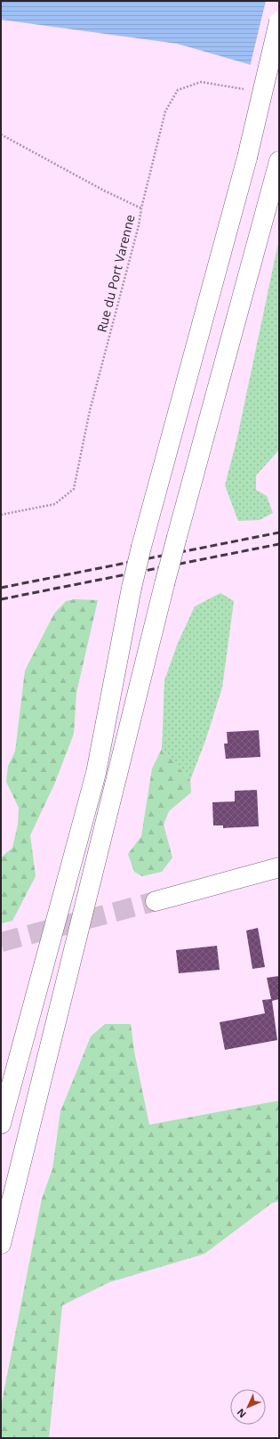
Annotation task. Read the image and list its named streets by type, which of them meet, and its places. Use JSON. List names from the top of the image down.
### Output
{
  "streets": {
    "path": ["Rue du Port Varenne"]
  },
  "north": "bottom left"
}
